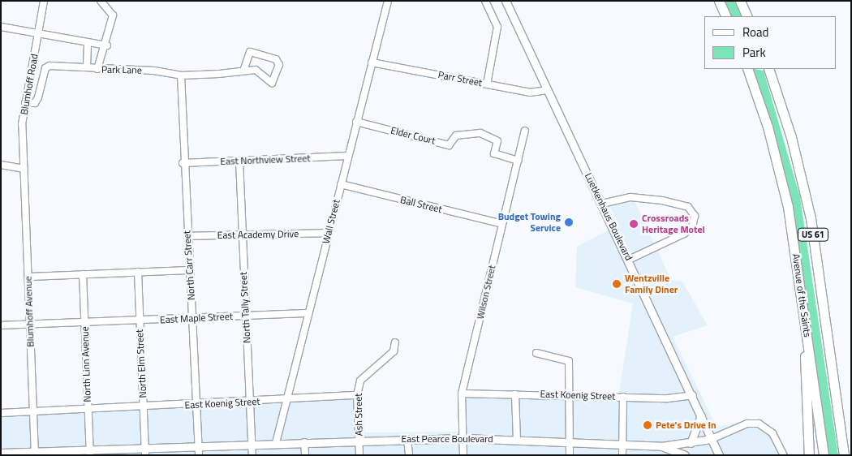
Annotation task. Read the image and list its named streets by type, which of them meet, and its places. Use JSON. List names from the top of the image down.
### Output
{
  "streets": {
    "highway": ["US 61", "Avenue of the Saints"],
    "main road": ["Luetkenhaus Boulevard", "East Pearce Boulevard"],
    "street": [
      "Park Lane",
      "Parr Street",
      "Blumhoff Road",
      "Elder Court",
      "East Northview Street",
      "Ball Street",
      "Wall Street",
      "East Academy Drive",
      "North Carr Street",
      "Wilson Street",
      "North Tally Street",
      "Blumhoff Avenue",
      "East Maple Street",
      "North Elm Street",
      "North Linn Avenue",
      "East Koenig Street",
      "Ash Street"
    ]
  },
  "crossings": [
    ["Park Lane", "Blumhoff Road"],
    ["Park Lane", "North Carr Street"],
    ["Parr Street", "Luetkenhaus Boulevard"],
    ["Parr Street", "Wall Street"],
    ["Blumhoff Road", "Blumhoff Avenue"],
    ["Elder Court", "Wall Street"],
    ["Elder Court", "Wilson Street"],
    ["East Northview Street", "Wall Street"],
    ["East Northview Street", "North Carr Street"],
    ["East Northview Street", "North Tally Street"],
    ["Ball Street", "Wall Street"],
    ["Ball Street", "Wilson Street"],
    ["Luetkenhaus Boulevard", "East Koenig Street"],
    ["Luetkenhaus Boulevard", "East Pearce Boulevard"],
    ["Wall Street", "East Academy Drive"],
    ["Wall Street", "East Maple Street"],
    ["Wall Street", "East Koenig Street"],
    ["Wall Street", "East Pearce Boulevard"],
    ["East Academy Drive", "North Carr Street"],
    ["East Academy Drive", "North Tally Street"],
    ["North Carr Street", "East Maple Street"],
    ["North Carr Street", "East Koenig Street"],
    ["North Carr Street", "East Pearce Boulevard"],
    ["Wilson Street", "East Koenig Street"],
    ["Wilson Street", "East Pearce Boulevard"],
    ["North Tally Street", "East Maple Street"],
    ["North Tally Street", "East Koenig Street"],
    ["North Tally Street", "East Pearce Boulevard"],
    ["Blumhoff Avenue", "East Maple Street"],
    ["Blumhoff Avenue", "East Koenig Street"],
    ["Blumhoff Avenue", "East Pearce Boulevard"],
    ["East Maple Street", "North Elm Street"],
    ["East Maple Street", "North Linn Avenue"],
    ["North Elm Street", "East Koenig Street"],
    ["North Elm Street", "East Pearce Boulevard"],
    ["North Linn Avenue", "East Koenig Street"],
    ["North Linn Avenue", "East Pearce Boulevard"],
    ["East Koenig Street", "Ash Street"],
    ["Ash Street", "East Pearce Boulevard"]
  ],
  "places": [
    "Budget Towing Service",
    "Crossroads Heritage Motel",
    "Wentzville Family Diner",
    "Pete's Drive In"
  ],
  "legend": ["Road", "Park"]
}
